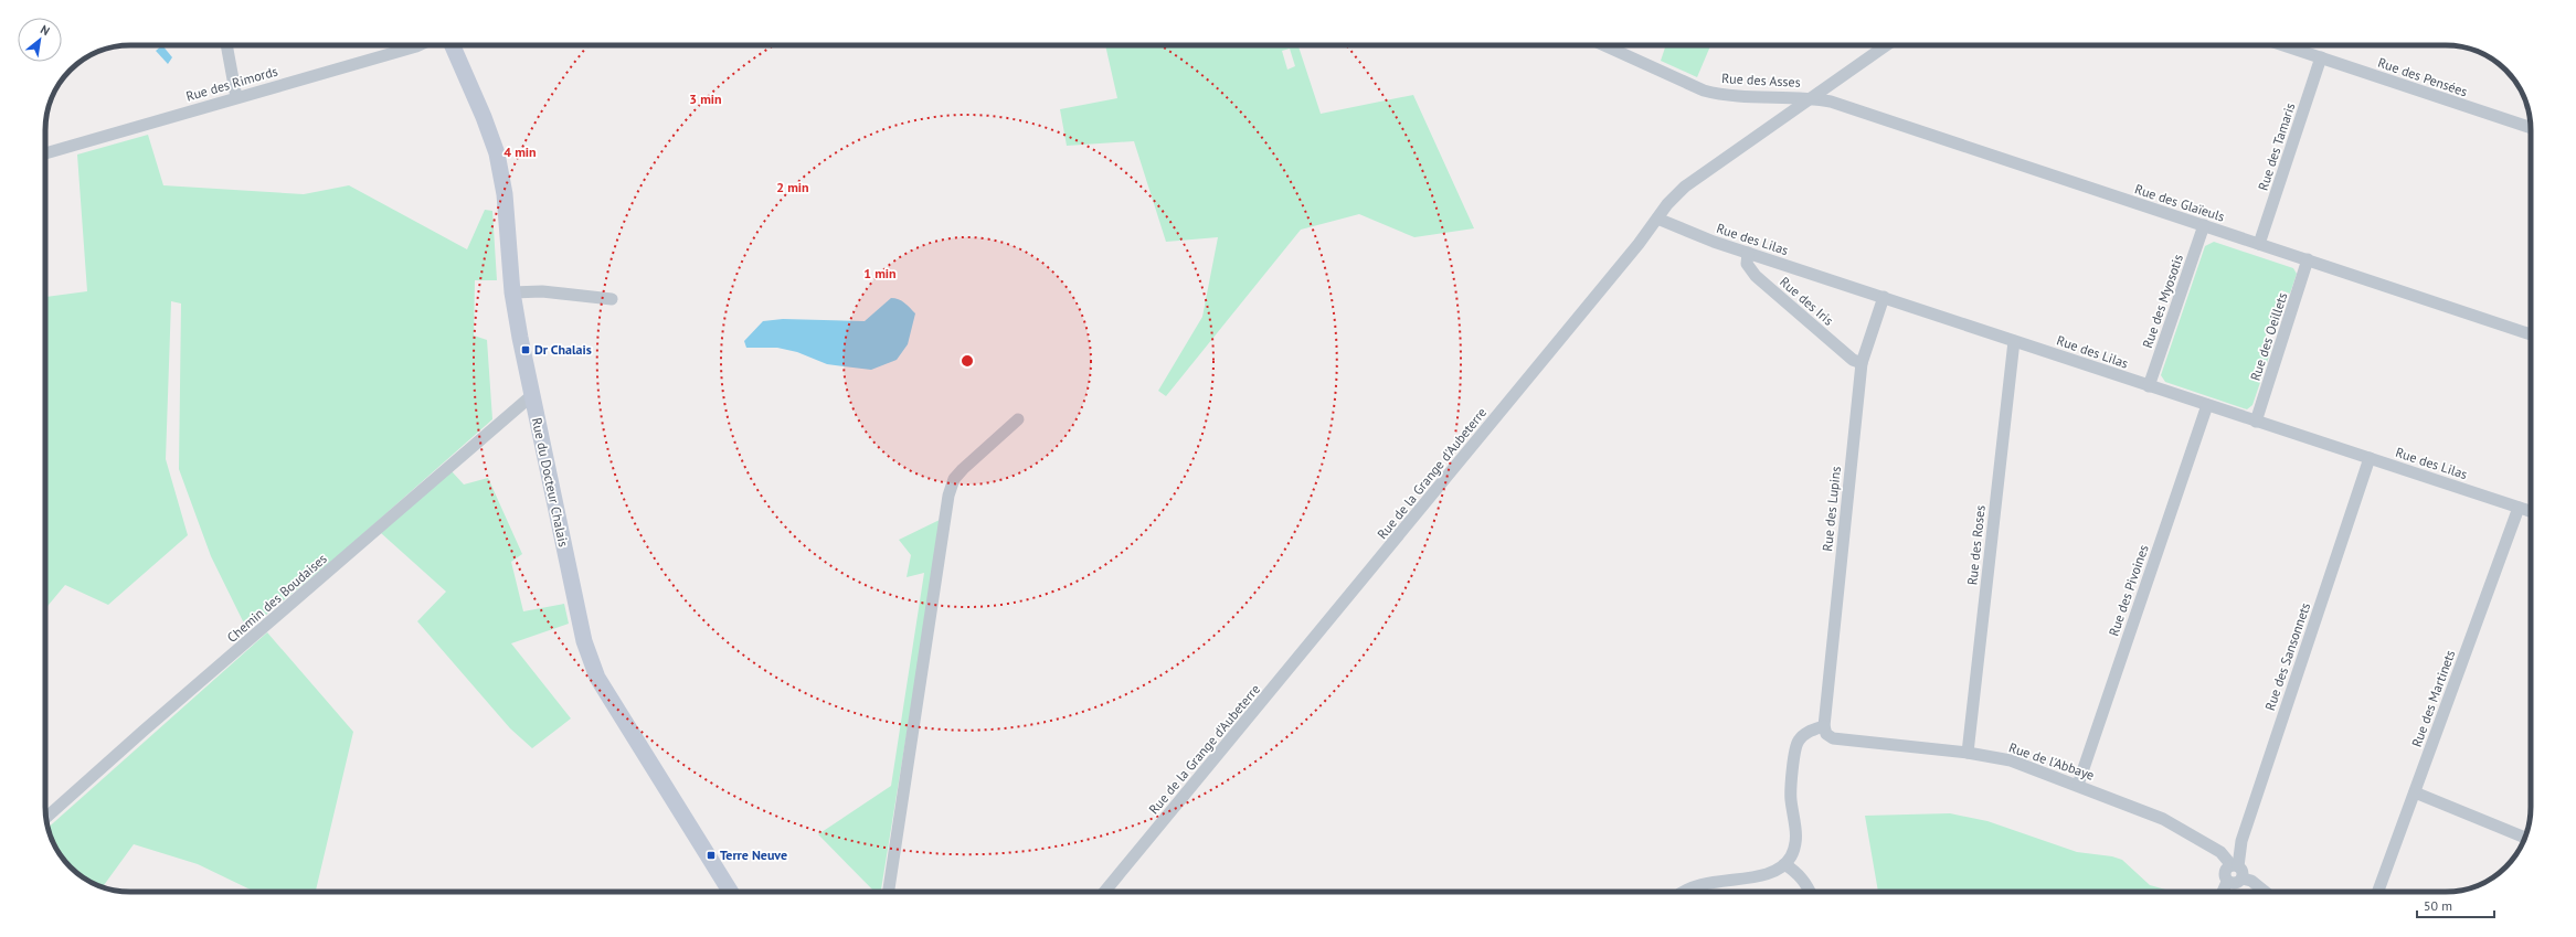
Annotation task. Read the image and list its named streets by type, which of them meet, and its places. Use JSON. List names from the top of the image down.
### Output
{
  "streets": {
    "main road": ["Rue du Docteur Chalais"],
    "street": [
      "Rue des Pensées",
      "Rue des Asses",
      "Rue des Rimords",
      "Rue des Tamaris",
      "Rue des Glaïeuls",
      "Rue des Lilas",
      "Rue des Iris",
      "Rue des Myosotis",
      "Rue des Oeillets",
      "Rue de la Grange d'Aubeterre",
      "Rue des Lupins",
      "Rue des Roses",
      "Rue des Pivoines",
      "Chemin des Boudaises",
      "Rue des Sansonnets",
      "Rue des Martinets",
      "Rue de l'Abbaye"
    ]
  },
  "crossings": [
    ["Rue des Pensées", "Rue des Tamaris"],
    ["Rue des Asses", "Rue des Glaïeuls"],
    ["Rue des Asses", "Rue de la Grange d'Aubeterre"],
    ["Rue des Tamaris", "Rue des Glaïeuls"],
    ["Rue des Glaïeuls", "Rue des Myosotis"],
    ["Rue des Glaïeuls", "Rue des Oeillets"],
    ["Rue des Glaïeuls", "Rue de la Grange d'Aubeterre"],
    ["Rue des Lilas", "Rue des Iris"],
    ["Rue des Lilas", "Rue des Myosotis"],
    ["Rue des Lilas", "Rue des Oeillets"],
    ["Rue des Lilas", "Rue de la Grange d'Aubeterre"],
    ["Rue des Lilas", "Rue des Lupins"],
    ["Rue des Lilas", "Rue des Roses"],
    ["Rue des Lilas", "Rue des Pivoines"],
    ["Rue des Lilas", "Rue des Sansonnets"],
    ["Rue des Lilas", "Rue des Martinets"],
    ["Rue des Iris", "Rue des Lupins"],
    ["Rue du Docteur Chalais", "Chemin des Boudaises"],
    ["Rue des Lupins", "Rue de l'Abbaye"],
    ["Rue des Roses", "Rue de l'Abbaye"],
    ["Rue des Pivoines", "Rue de l'Abbaye"],
    ["Rue des Sansonnets", "Rue de l'Abbaye"]
  ],
  "places": {
    "transit": ["Dr Chalais", "Terre Neuve"]
  },
  "scale_bar": "50 m",
  "north": "top right",
  "rings": [
    "3 min",
    "4 min",
    "2 min",
    "1 min"
  ]
}
